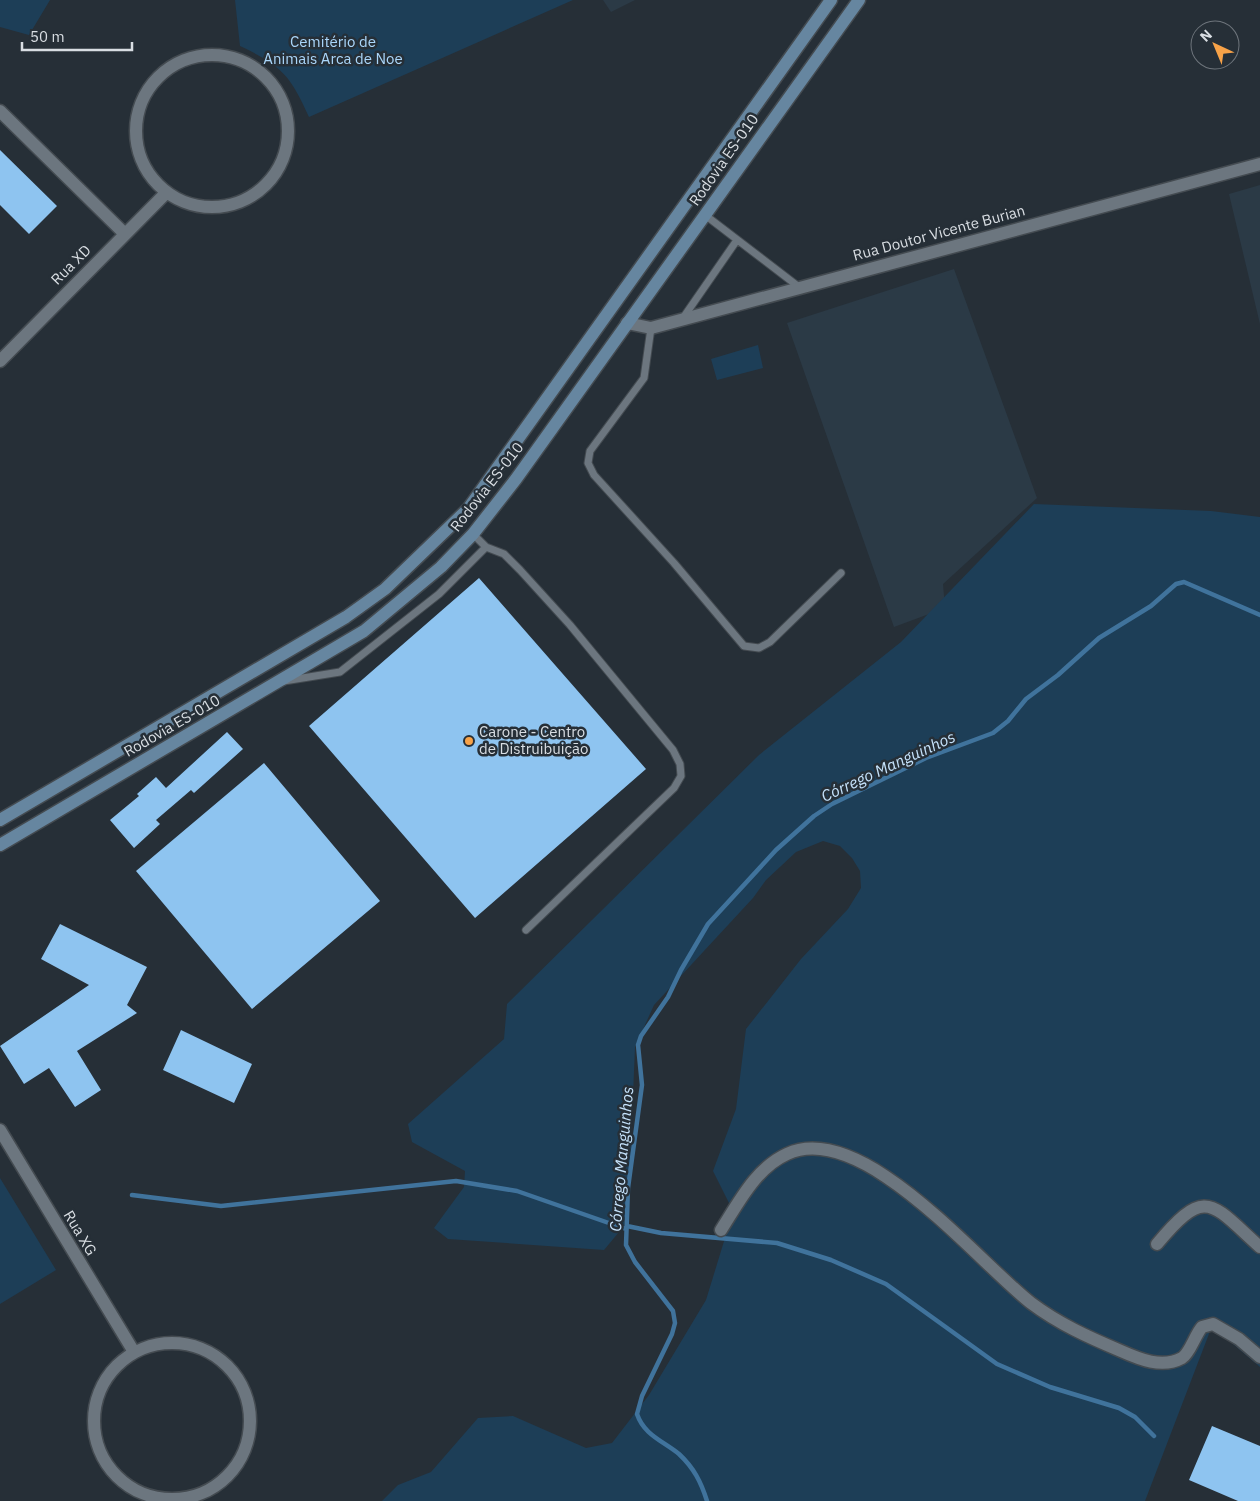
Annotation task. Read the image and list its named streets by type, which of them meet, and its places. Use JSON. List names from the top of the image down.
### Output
{
  "streets": {
    "main road": ["Rodovia ES-010"],
    "street": ["Rua Doutor Vicente Burian", "Rua XD", "Rua XG"]
  },
  "crossings": [
    ["Rodovia ES-010", "Rua Doutor Vicente Burian"]
  ],
  "water": ["Córrego Manguinhos"],
  "parks": ["Cemitério de Animais Arca de Noe"],
  "places": ["Carone - Centro de Distruibuição"],
  "scale_bar": "50 m",
  "north": "top left"
}
